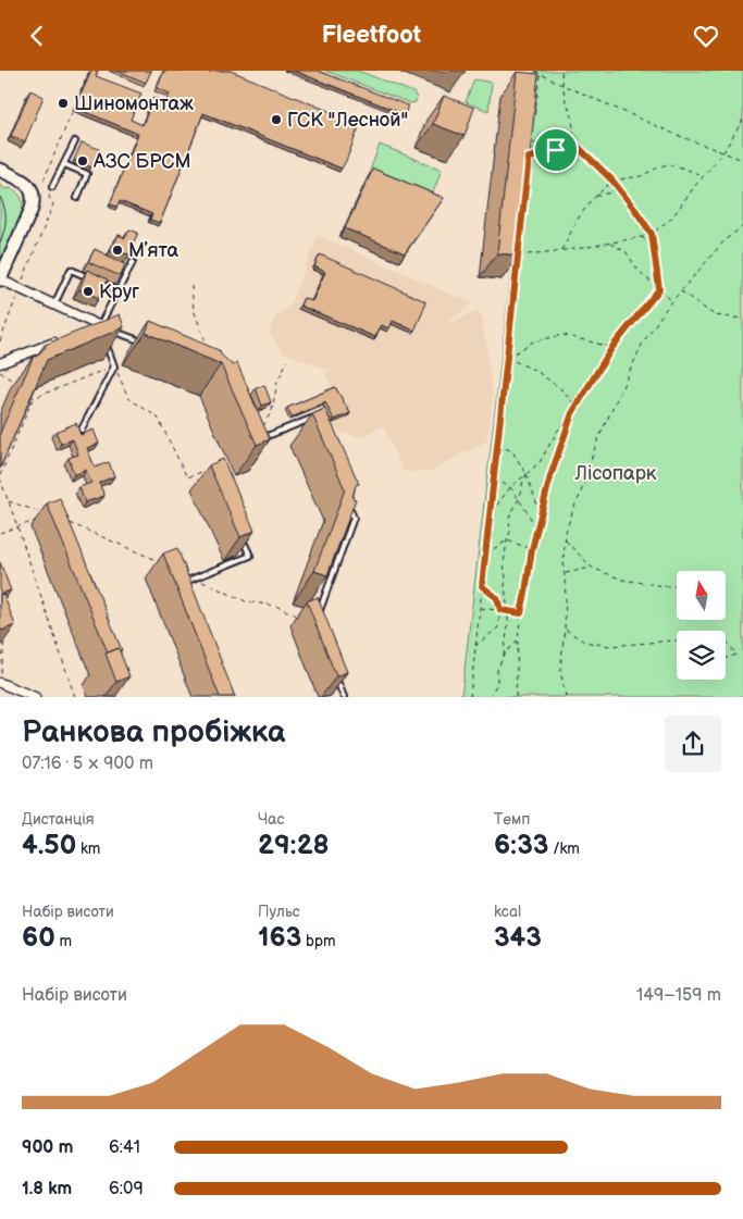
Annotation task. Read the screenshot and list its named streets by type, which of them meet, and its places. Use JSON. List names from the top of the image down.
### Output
{
  "parks": ["Лісопарк"],
  "places": [
    "Шиномонтаж",
    "ГСК \"Лесной\"",
    "АЗС БРСМ",
    "Мʼята",
    "Круг"
  ],
  "north": "top",
  "page": {
    "header": "Fleetfoot",
    "heading": ["Ранкова пробіжка", "07:16 · 5 × 900 m"],
    "stats": [
      ["Дистанція", "4.50 km"],
      ["Час", "29:28"],
      ["Темп", "6:33 /km"],
      ["Набір висоти", "60 m"],
      ["Пульс", "163 bpm"],
      ["kcal", "343"]
    ],
    "chart": ["Набір висоти", "149–159 m"],
    "list": [
      {
        "name": "900 m",
        "note": "6:41"
      },
      {
        "name": "1.8 km",
        "note": "6:09"
      }
    ]
  }
}
